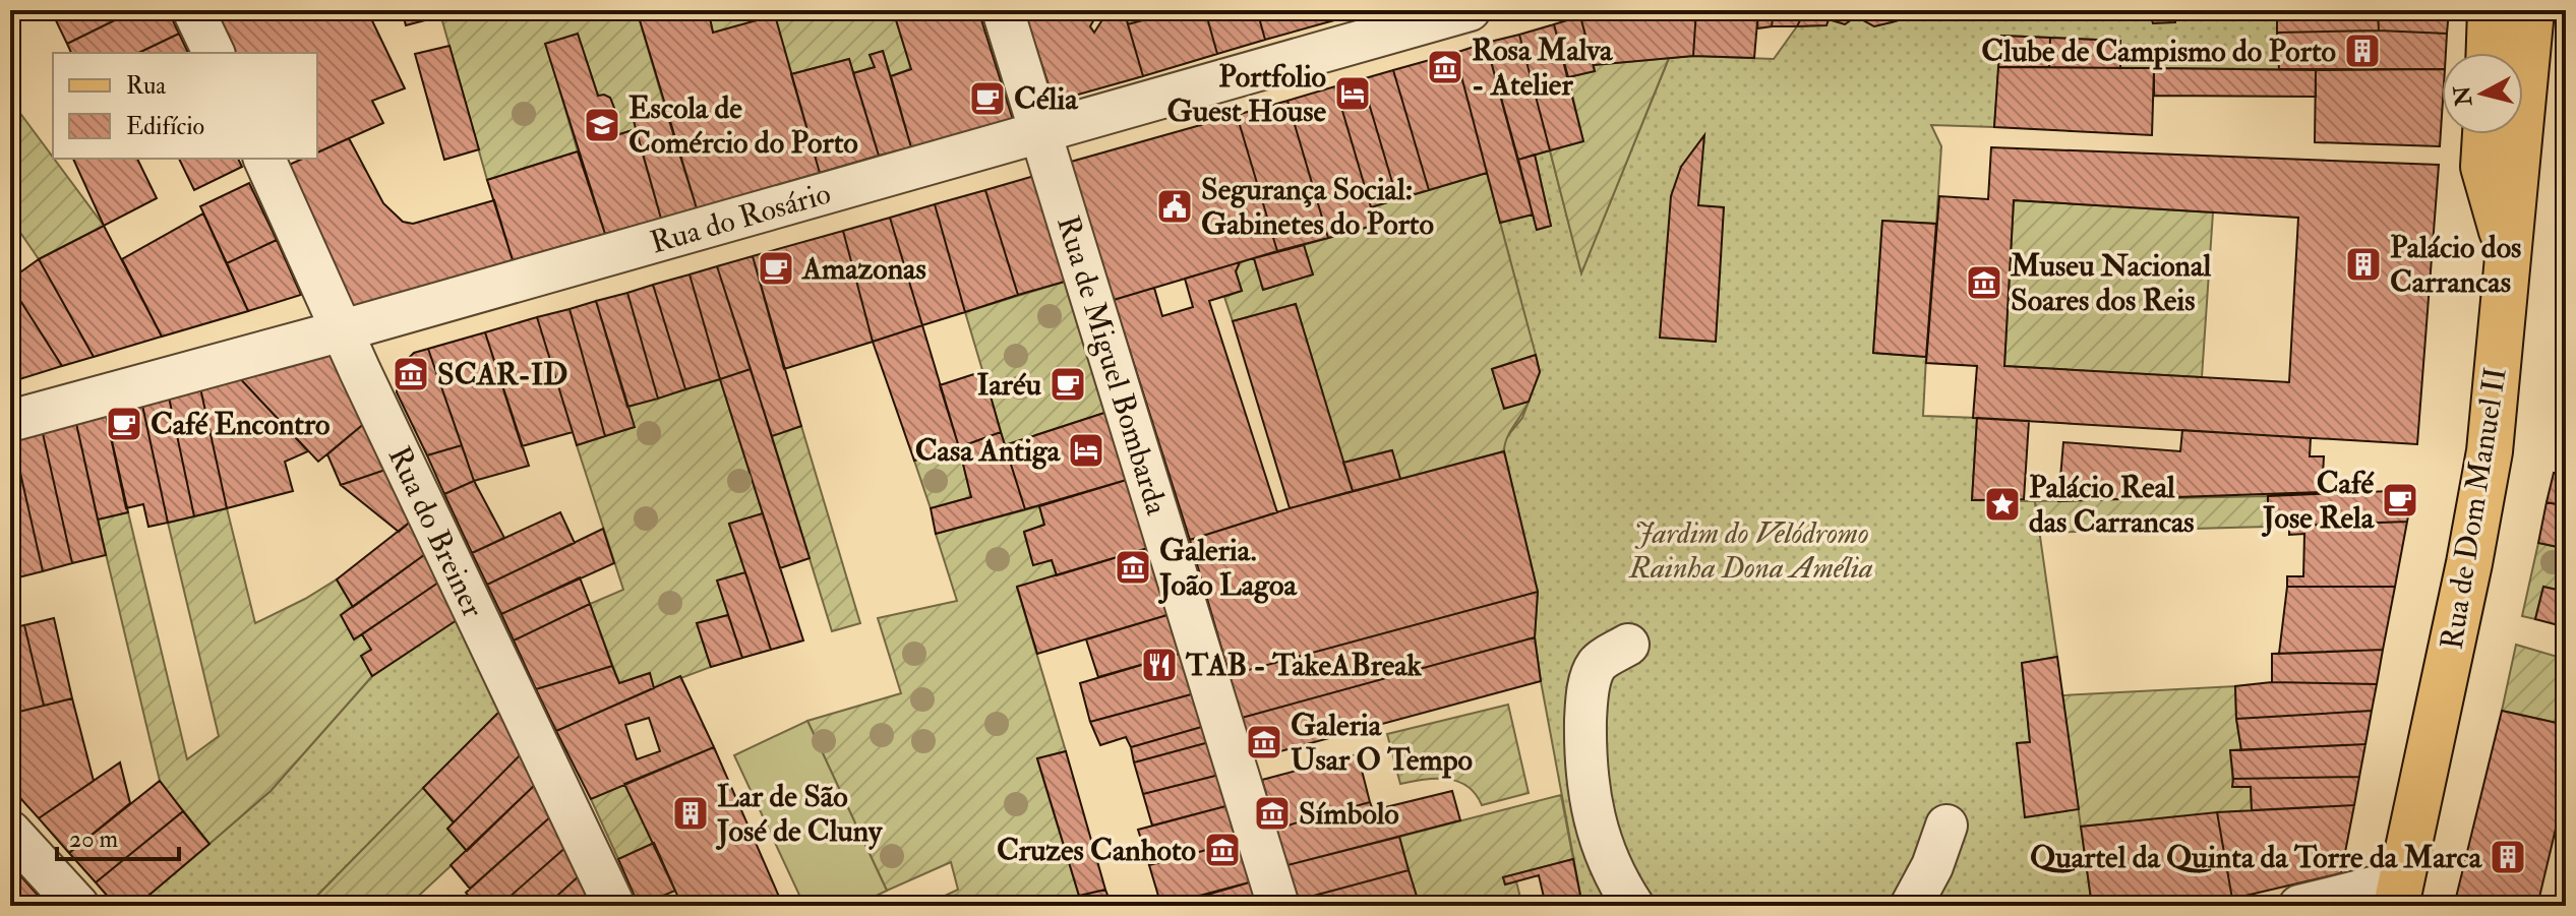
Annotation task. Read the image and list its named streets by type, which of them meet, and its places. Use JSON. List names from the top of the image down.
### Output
{
  "streets": {
    "main road": ["Rua de Dom Manuel II"],
    "street": ["Rua do Rosário", "Rua de Miguel Bombarda", "Rua do Breiner"]
  },
  "crossings": [
    ["Rua do Rosário", "Rua de Miguel Bombarda"],
    ["Rua do Rosário", "Rua do Breiner"]
  ],
  "parks": ["Jardim do Velódromo Rainha Dona Amélia"],
  "places": {
    "building": [
      "Clube de Campismo do Porto",
      "Palácio dos Carrancas",
      "Lar de São José de Cluny",
      "Quartel da Quinta da Torre da Marca"
    ],
    "museum": [
      "Rosa Malva - Atelier",
      "Museu Nacional Soares dos Reis",
      "SCAR-ID",
      "Galeria. João Lagoa",
      "Galeria Usar O Tempo",
      "Símbolo",
      "Cruzes Canhoto"
    ],
    "hotel": ["Portfolio Guest House", "Casa Antiga"],
    "cafe": [
      "Célia",
      "Amazonas",
      "Iaréu",
      "Café Encontro",
      "Café Jose Rela"
    ],
    "school or university": ["Escola de Comércio do Porto"],
    "public building": ["Segurança Social: Gabinetes do Porto"],
    "place": ["Palácio Real das Carrancas"],
    "restaurant": ["TAB - TakeABreak"]
  },
  "legend": ["Rua", "Edifício"],
  "scale_bar": "20 m",
  "north": "left"
}
